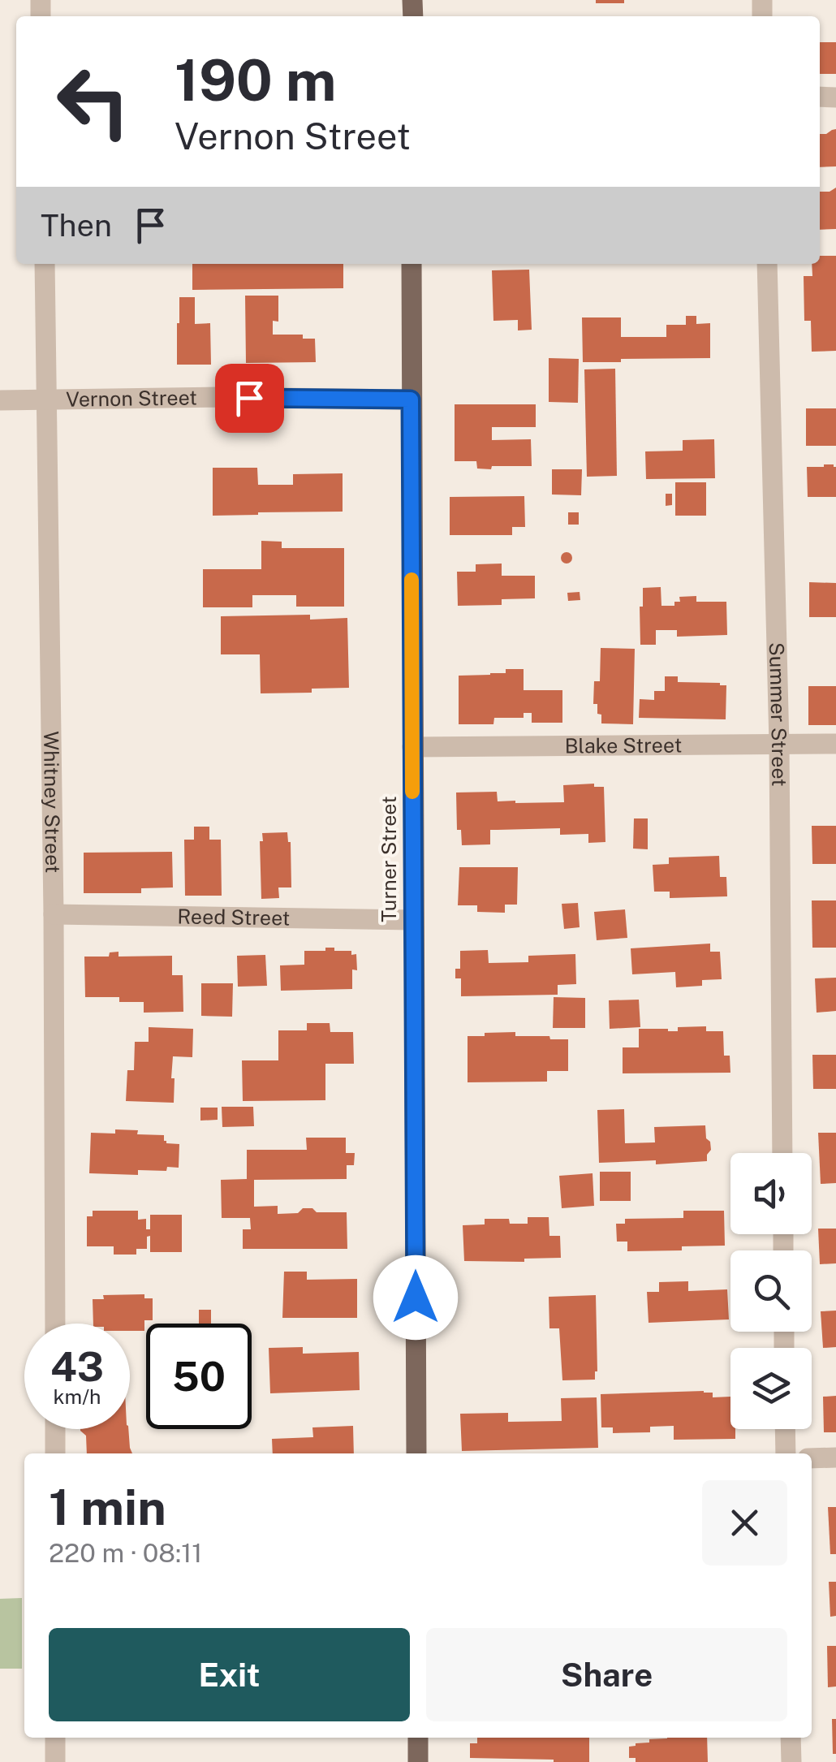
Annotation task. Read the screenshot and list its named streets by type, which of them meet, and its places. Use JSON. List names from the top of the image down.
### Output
{
  "streets": {
    "main road": ["Turner Street"],
    "street": [
      "Vernon Street",
      "Summer Street",
      "Blake Street",
      "Whitney Street",
      "Reed Street"
    ]
  },
  "crossings": [
    ["Vernon Street", "Whitney Street"],
    ["Vernon Street", "Turner Street"],
    ["Summer Street", "Blake Street"],
    ["Blake Street", "Turner Street"],
    ["Whitney Street", "Reed Street"],
    ["Turner Street", "Reed Street"]
  ],
  "page": {
    "turn": ["190 m", "Vernon Street"],
    "then": "Then",
    "speed": "43 km/h",
    "limit": "50",
    "heading": ["1 min", "220 m · 08:11"],
    "buttons": ["Exit", "Share"]
  }
}
